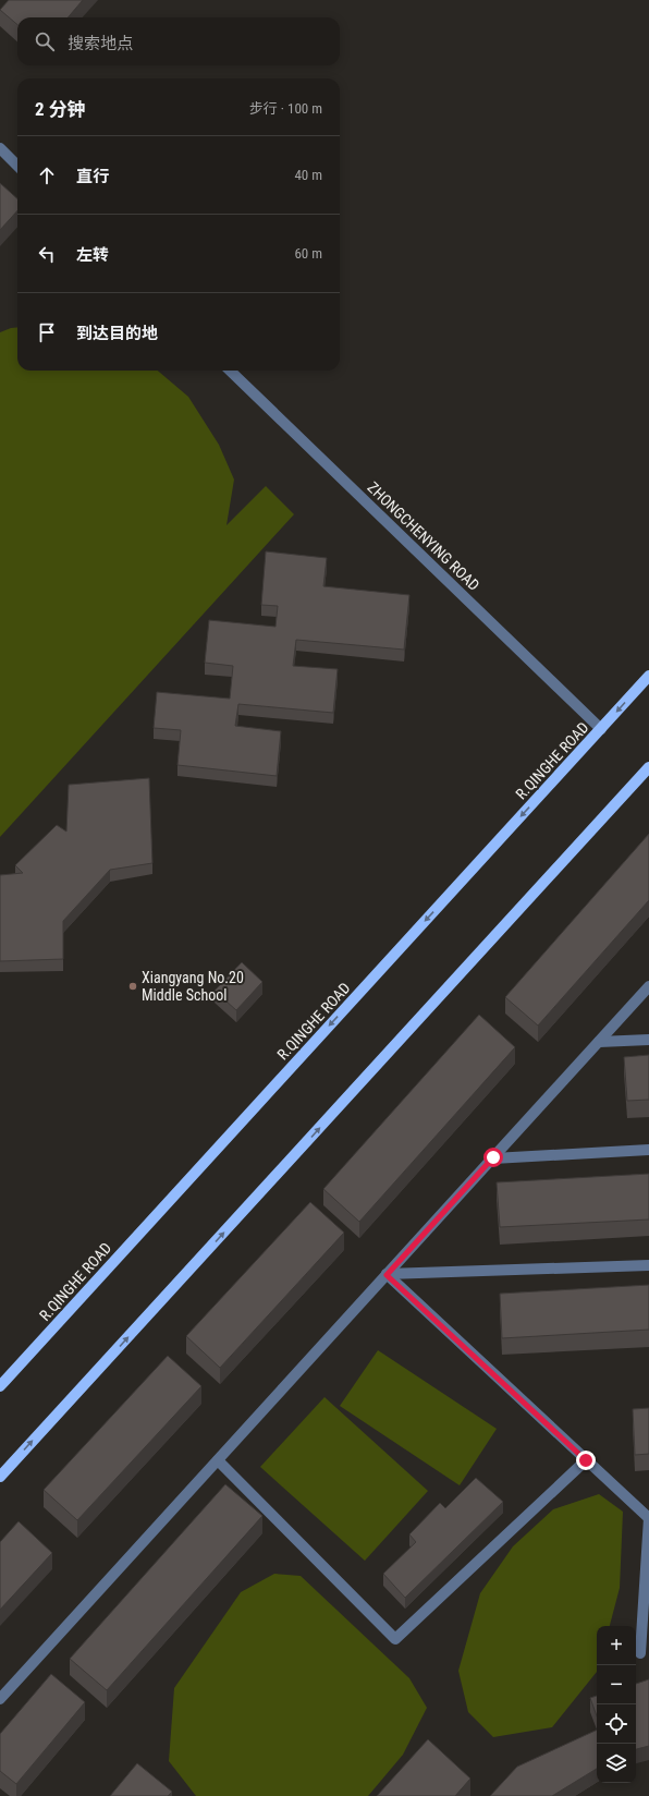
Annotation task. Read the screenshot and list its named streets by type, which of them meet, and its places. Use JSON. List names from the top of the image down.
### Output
{
  "streets": {
    "main road": ["R.QINGHE ROAD"],
    "street": ["ZHONGCHENYING ROAD"]
  },
  "crossings": [
    ["ZHONGCHENYING ROAD", "R.QINGHE ROAD"]
  ],
  "places": ["Xiangyang No.20 Middle School"],
  "page": {
    "search": "搜索地点",
    "heading": ["2 分钟", "步行 · 100 m"],
    "list": [
      ["直行", "40 m"],
      ["左转", "60 m"],
      "到达目的地"
    ],
    "map_buttons": ["+", "−"]
  }
}
